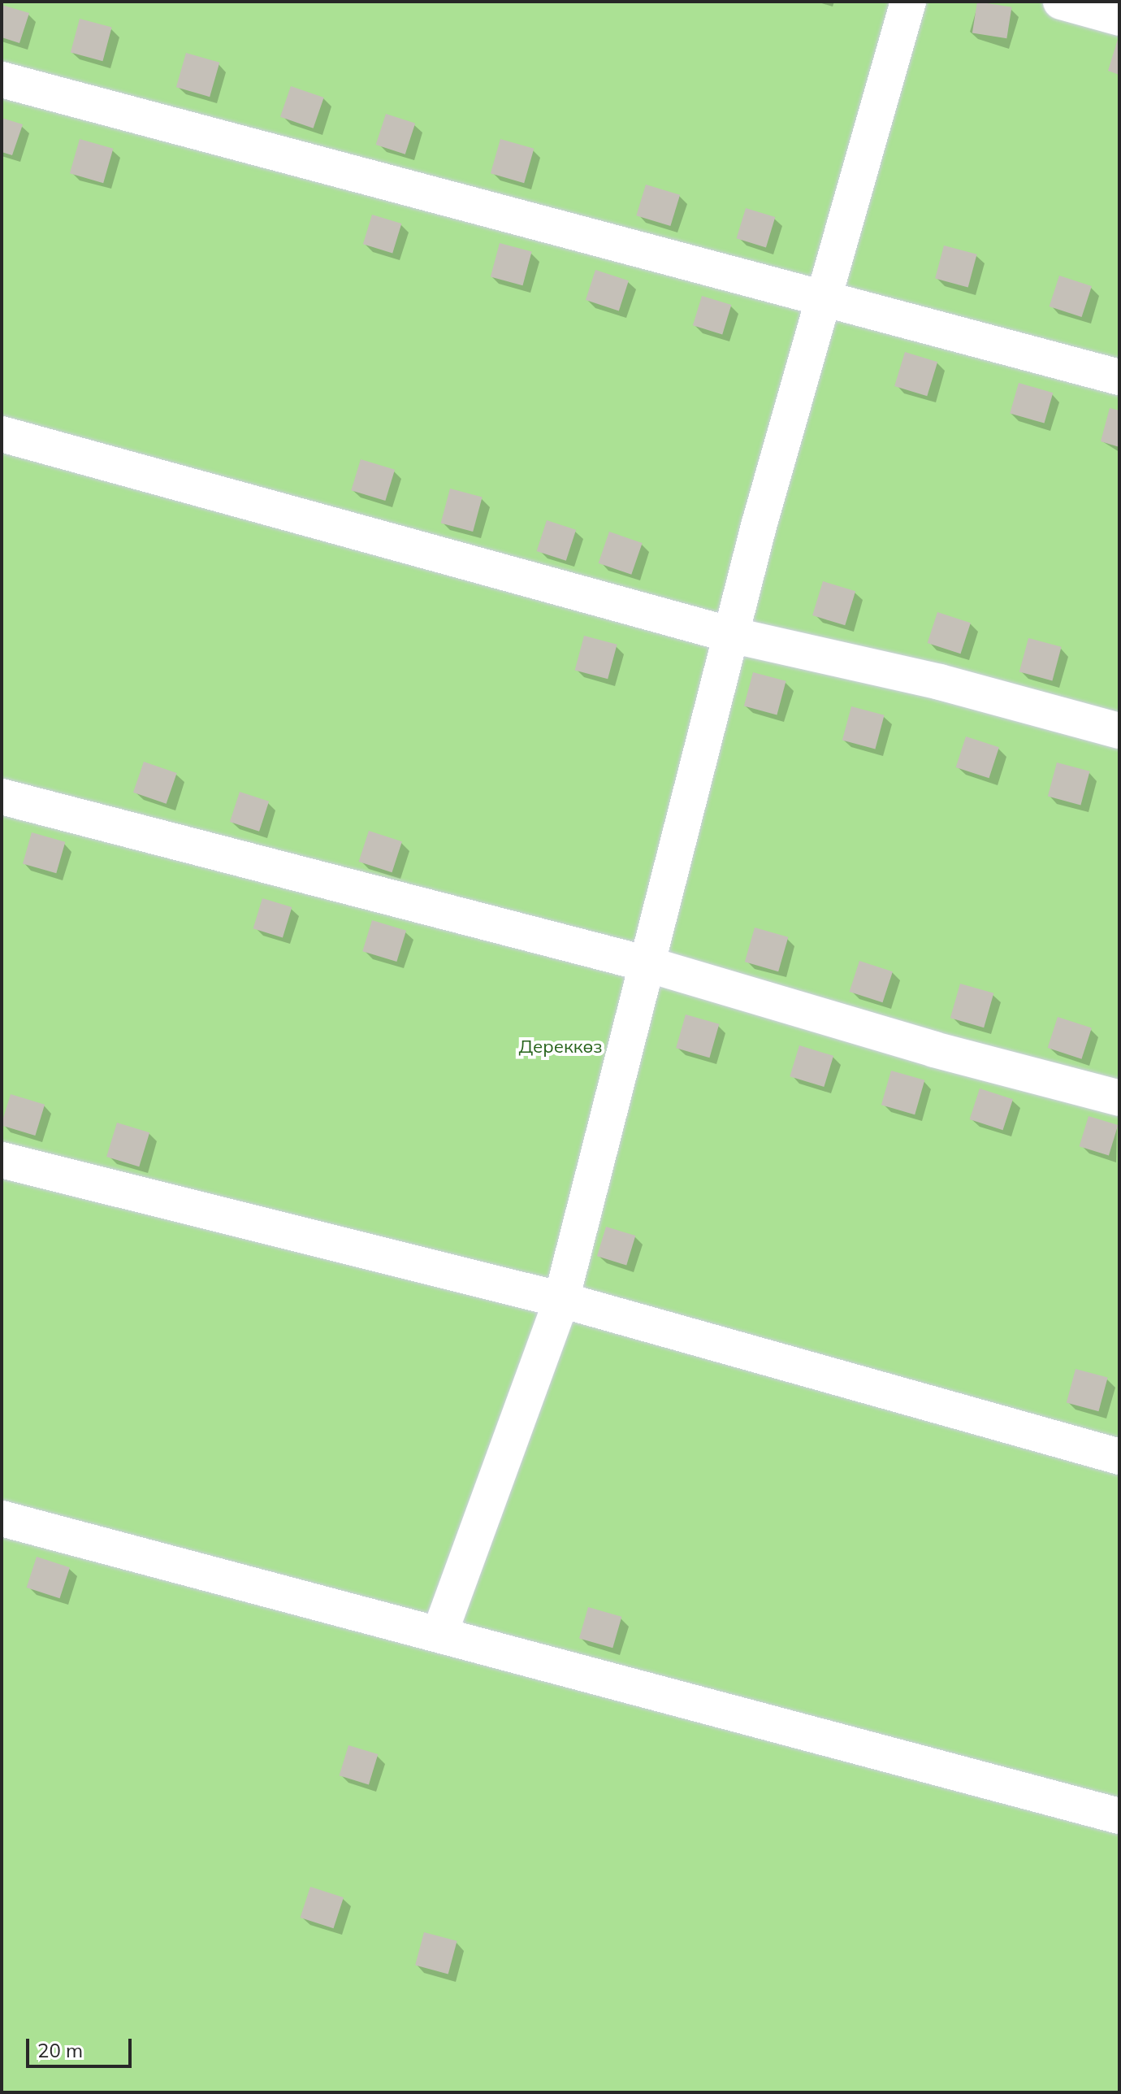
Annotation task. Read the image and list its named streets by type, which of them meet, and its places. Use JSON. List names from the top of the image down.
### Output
{
  "parks": ["Дереккөз"],
  "scale_bar": "20 m"
}
